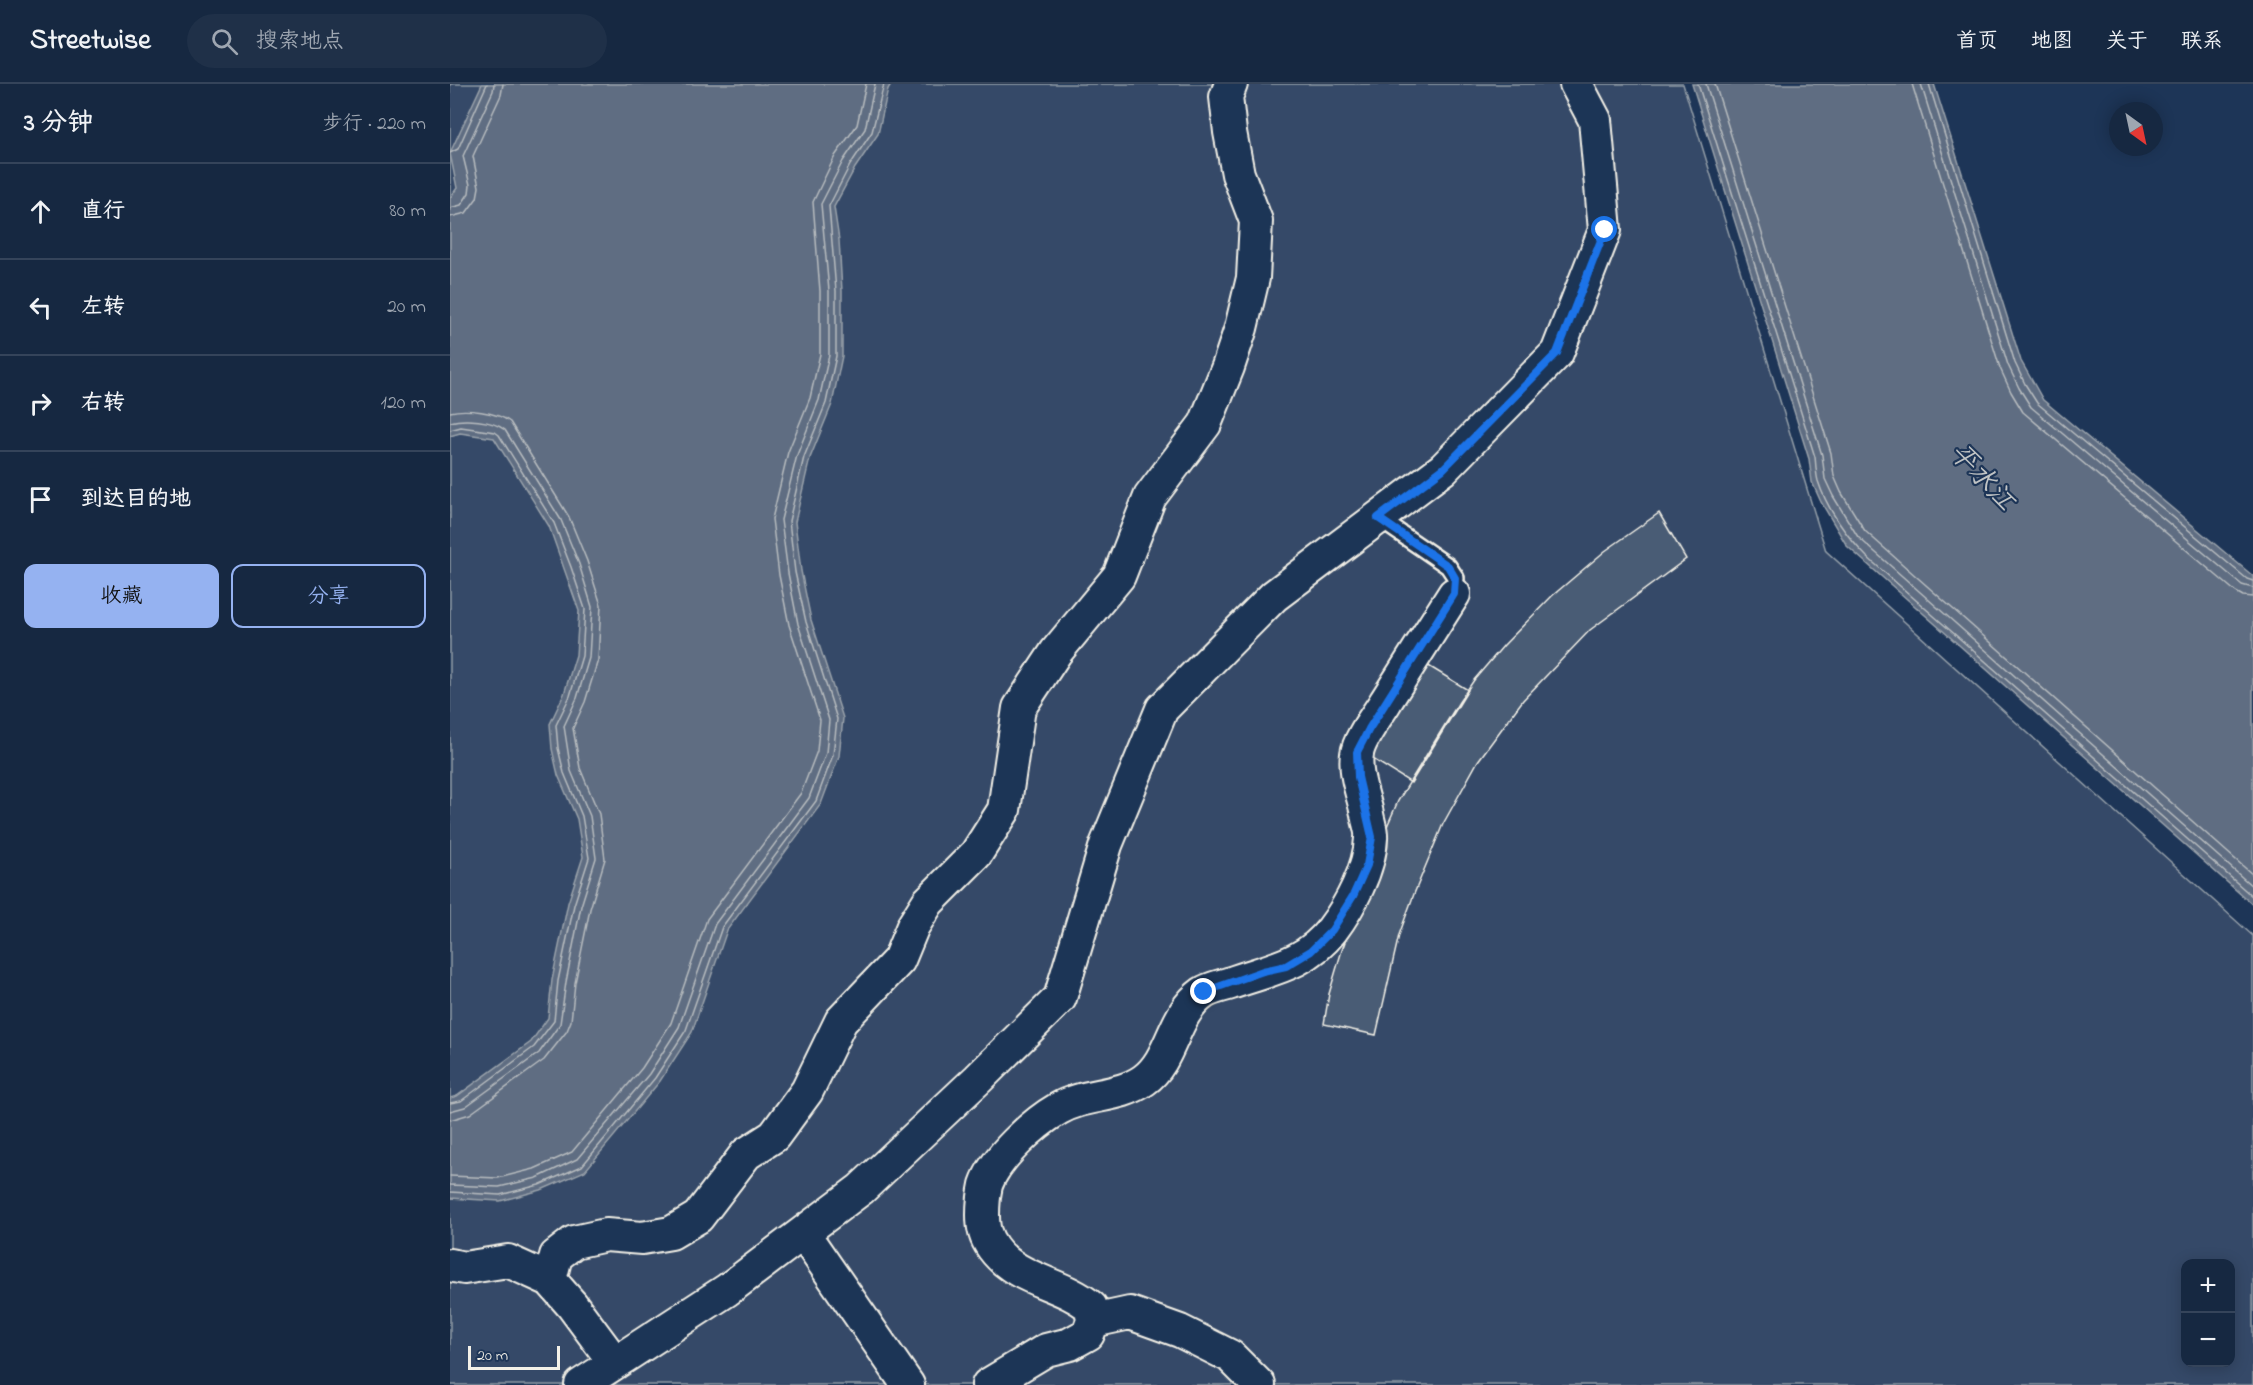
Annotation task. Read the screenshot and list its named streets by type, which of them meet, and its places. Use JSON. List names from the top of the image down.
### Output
{
  "water": ["平水江"],
  "scale_bar": "20 m",
  "north": "bottom right",
  "page": {
    "header": "Streetwise",
    "search": "搜索地点",
    "nav": [
      "首页",
      "地图",
      "关于",
      "联系"
    ],
    "heading": ["3 分钟", "步行 · 220 m"],
    "list": [
      ["直行", "80 m"],
      ["左转", "20 m"],
      ["右转", "120 m"],
      "到达目的地"
    ],
    "buttons": ["收藏", "分享"],
    "map_buttons": ["+", "−"],
    "scale": "20 m"
  }
}
